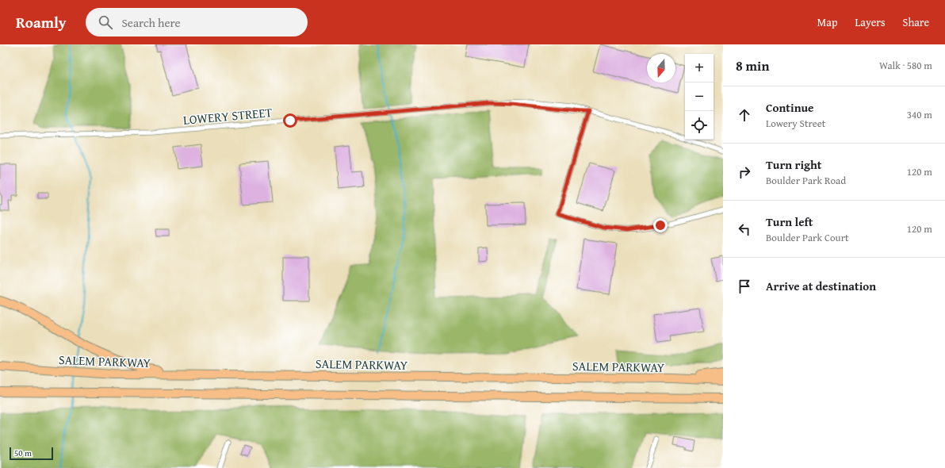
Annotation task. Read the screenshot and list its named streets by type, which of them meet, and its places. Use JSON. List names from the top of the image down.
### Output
{
  "streets": {
    "highway": ["SALEM PARKWAY"],
    "street": ["LOWERY STREET"]
  },
  "scale_bar": "50 m",
  "north": "bottom",
  "page": {
    "header": "Roamly",
    "search": "Search here",
    "nav": ["Map", "Layers", "Share"],
    "heading": ["8 min", "Walk · 580 m"],
    "map_buttons": ["+", "−"],
    "list": [
      ["Continue", "Lowery Street", "340 m"],
      ["Turn right", "Boulder Park Road", "120 m"],
      ["Turn left", "Boulder Park Court", "120 m"],
      "Arrive at destination"
    ],
    "scale": "50 m"
  }
}
